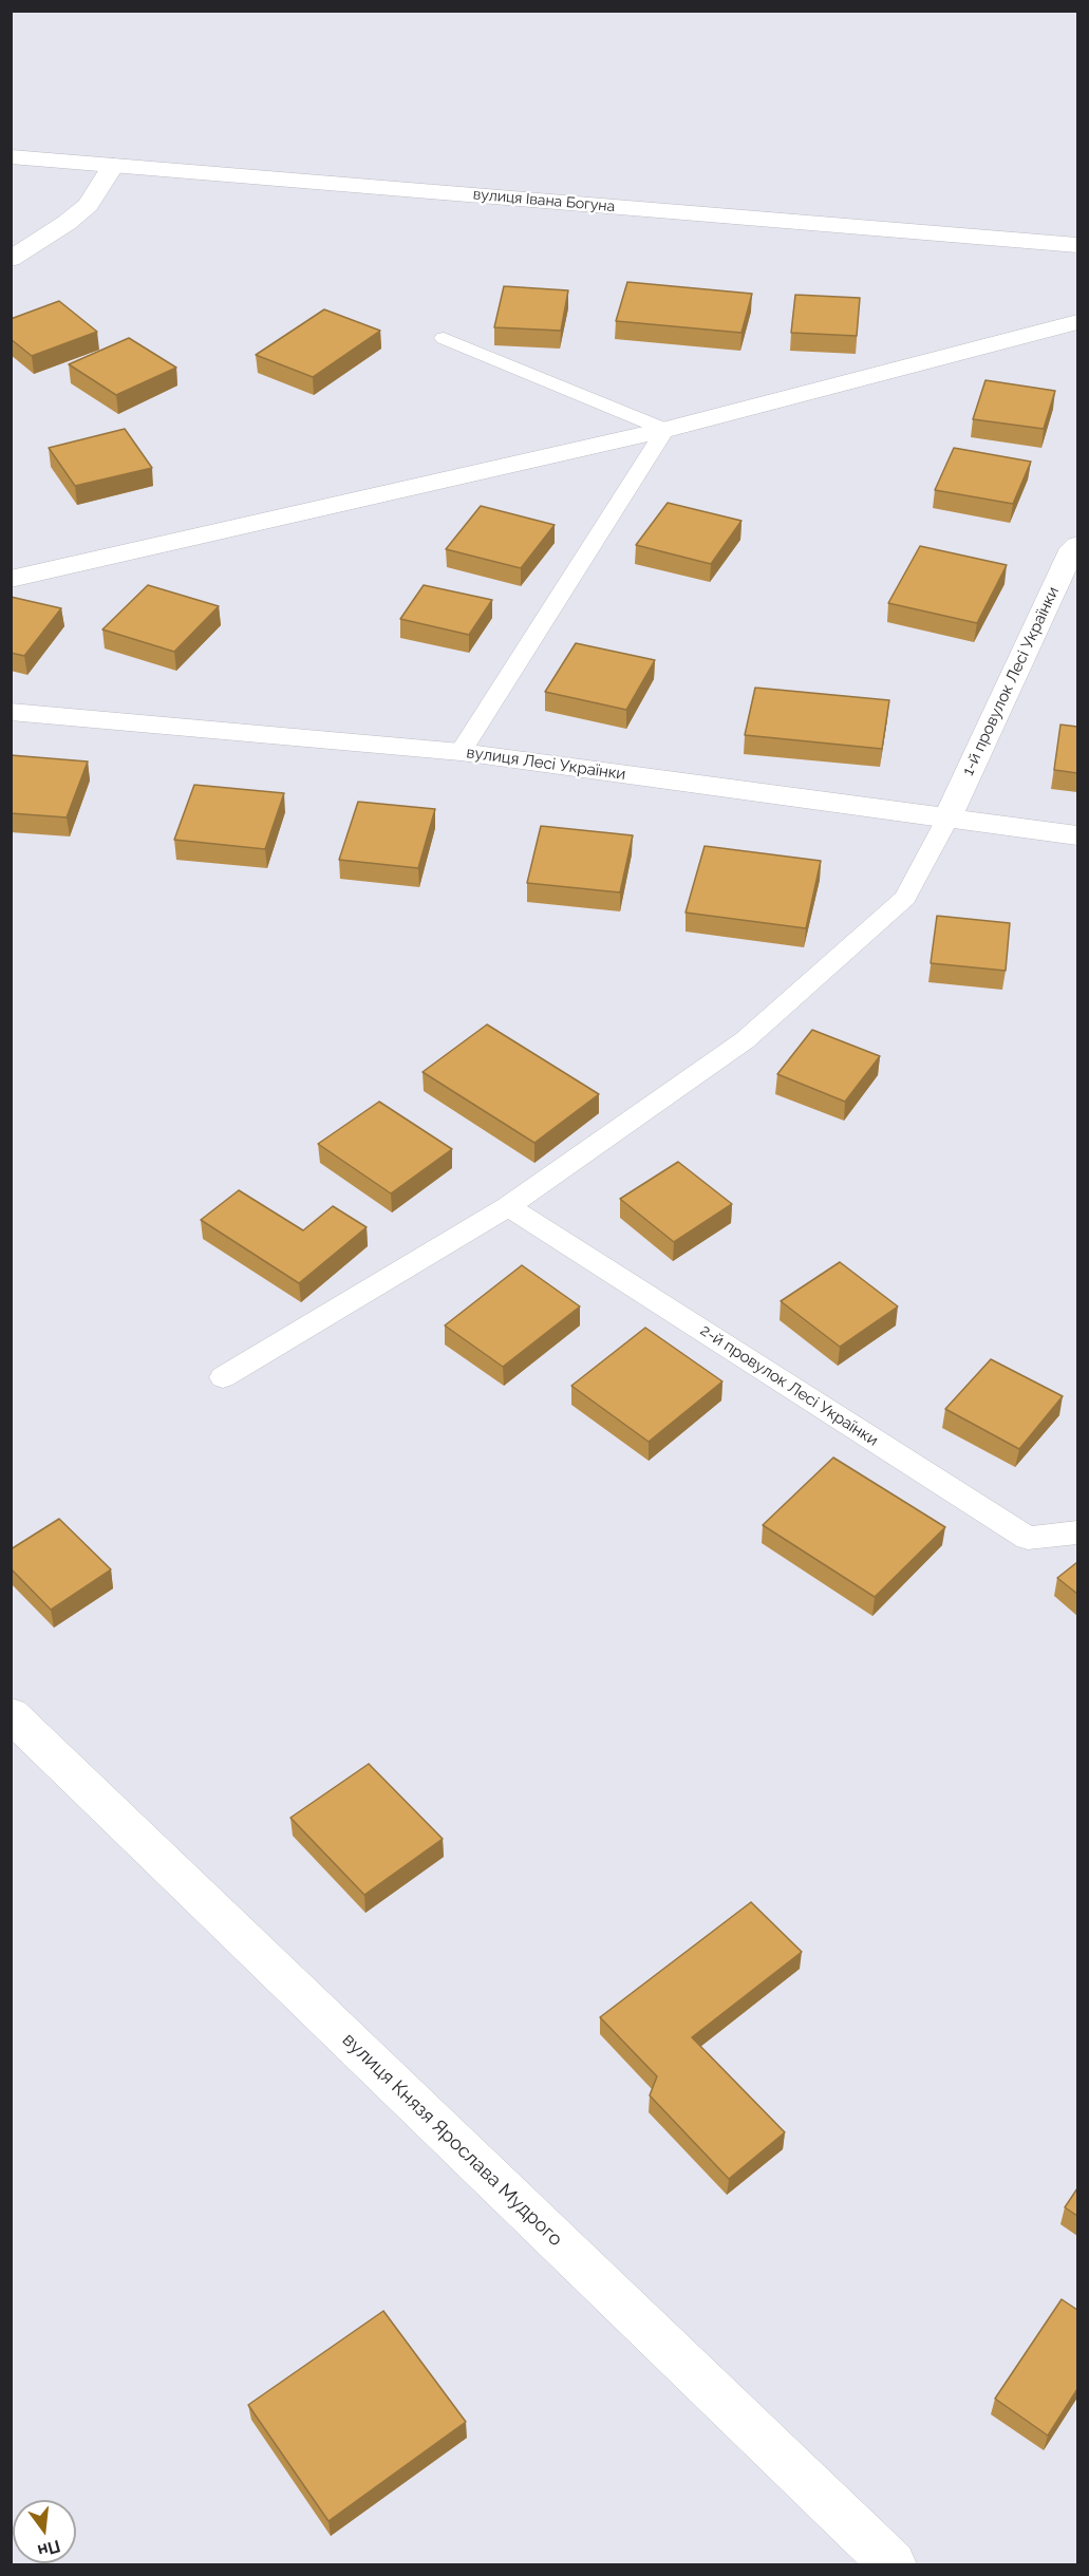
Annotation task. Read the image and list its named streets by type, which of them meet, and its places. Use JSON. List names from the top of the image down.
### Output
{
  "streets": {
    "street": [
      "вулиця Івана Богуна",
      "1-й провулок Лесі Українки",
      "вулиця Лесі Українки",
      "вулиця Князя Ярослава Мудрого"
    ],
    "lane": ["2-й провулок Лесі Українки"]
  },
  "crossings": [
    ["1-й провулок Лесі Українки", "вулиця Лесі Українки"]
  ],
  "north": "bottom"
}
